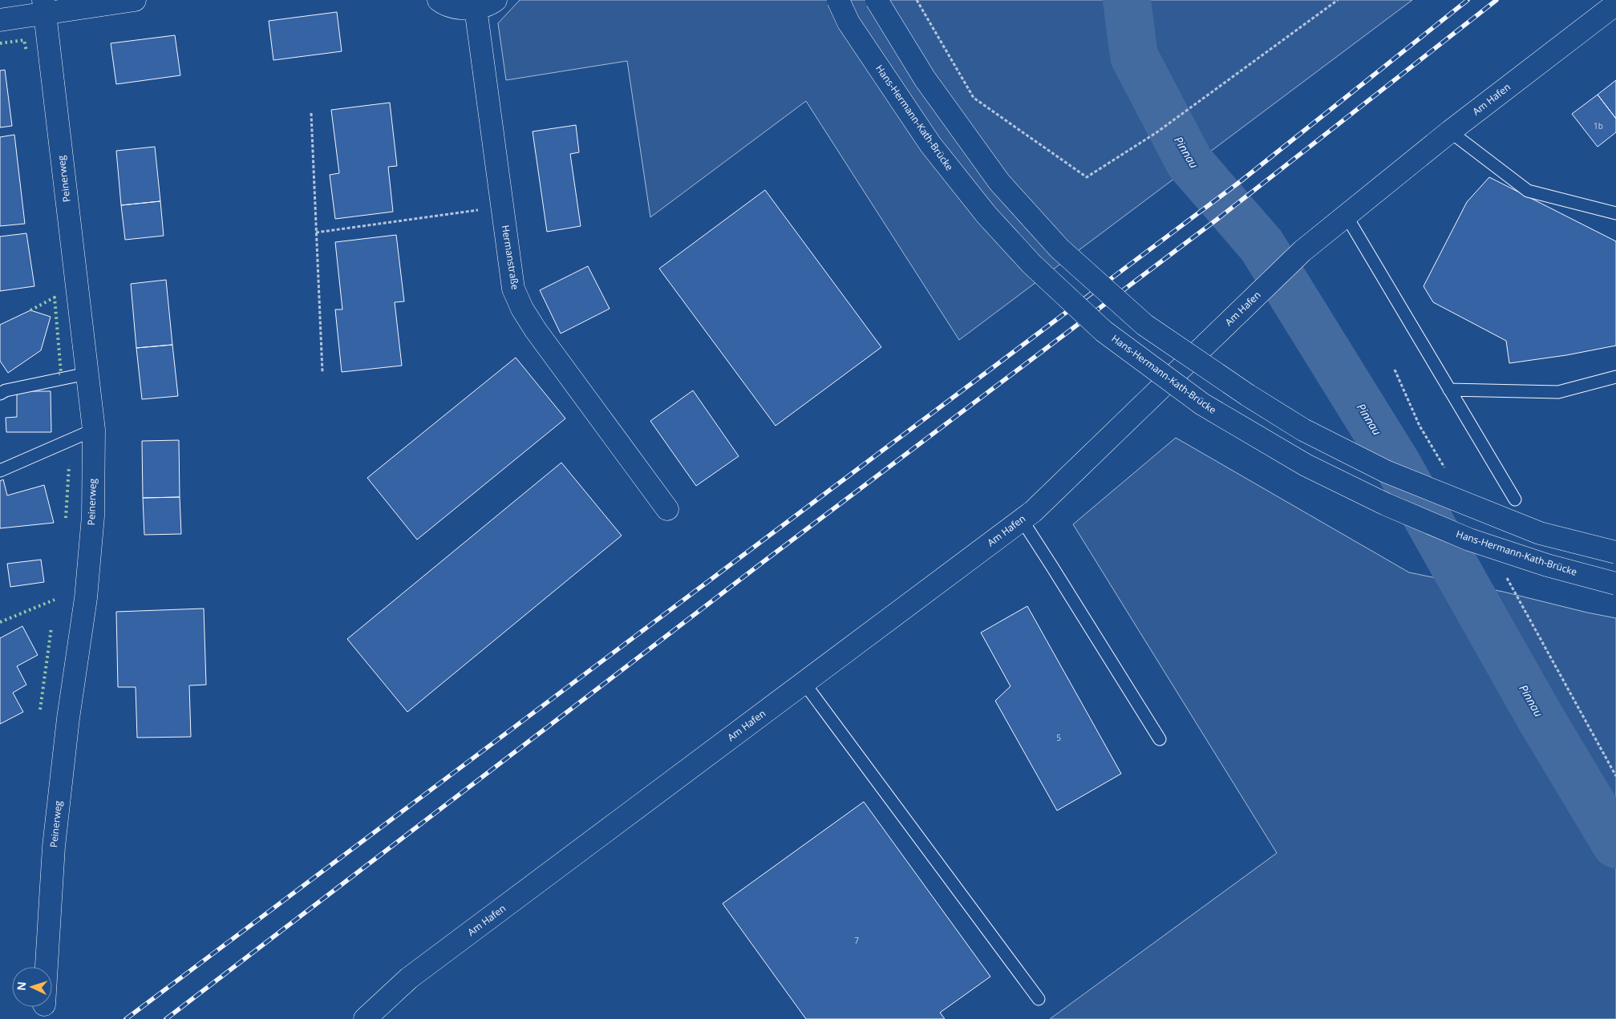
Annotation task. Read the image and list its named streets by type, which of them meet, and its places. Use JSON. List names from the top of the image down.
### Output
{
  "streets": {
    "street": [
      "Am Hafen",
      "Hans-Hermann-Kath-Brücke",
      "Peinerweg",
      "Hermanstraße"
    ]
  },
  "water": ["Pinnau"],
  "house_numbers": ["1b", "5", "7"],
  "north": "left"
}
